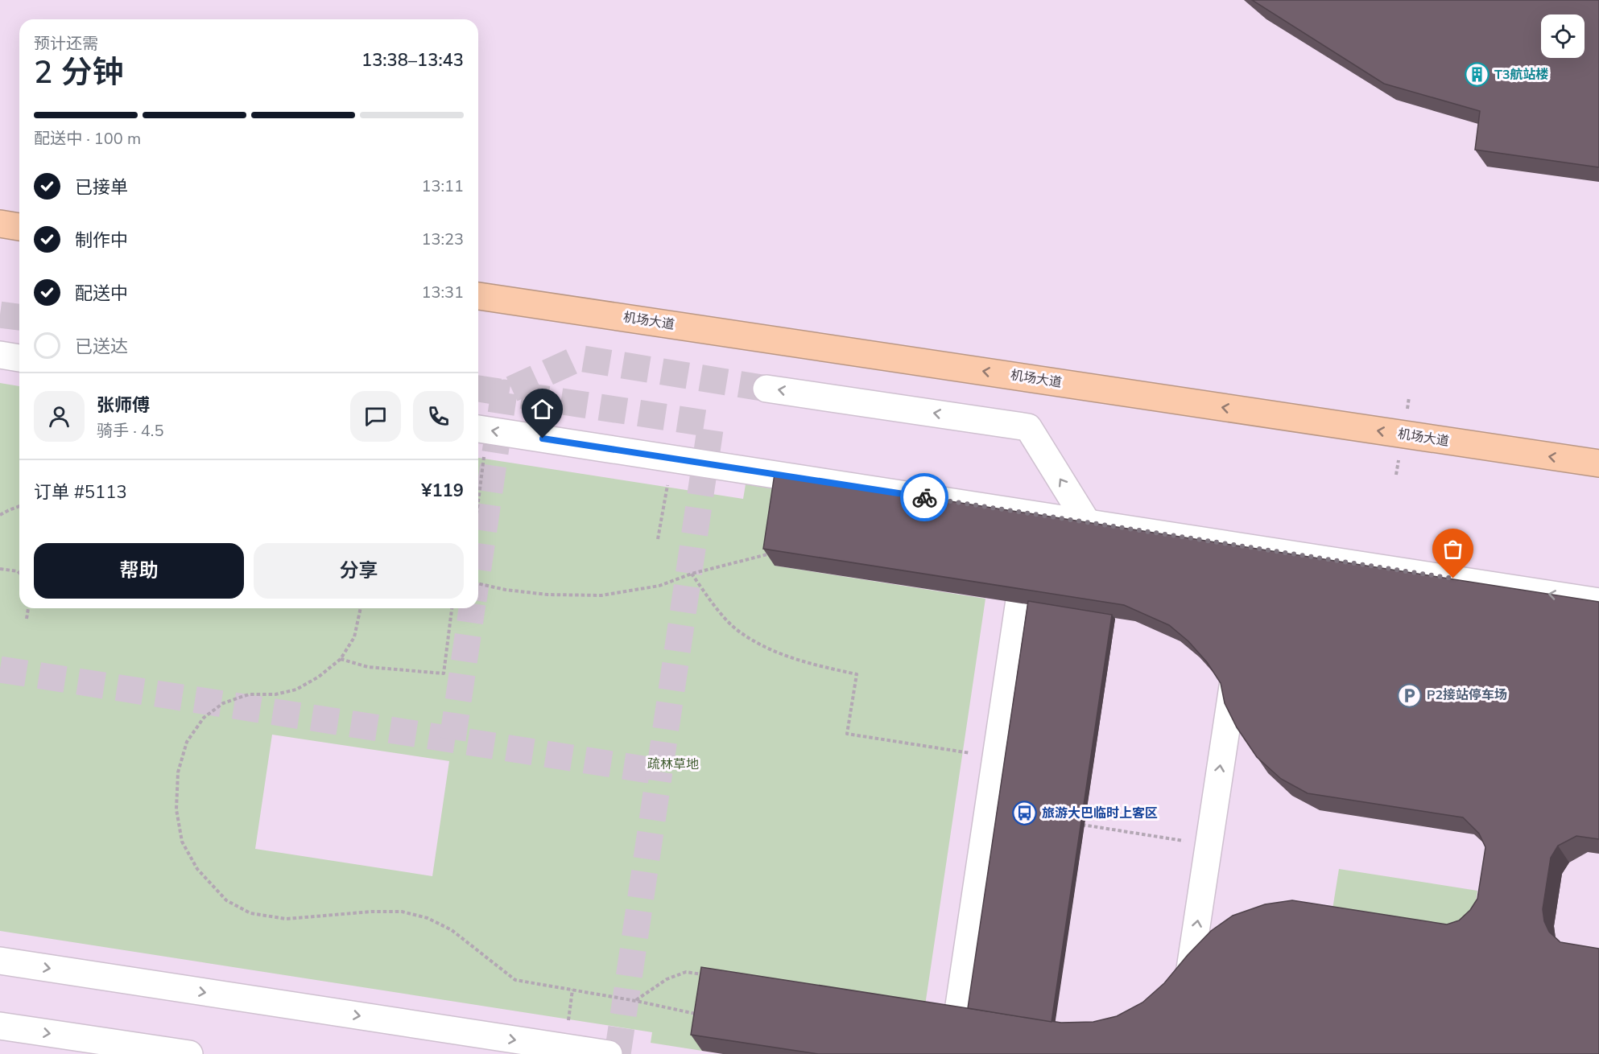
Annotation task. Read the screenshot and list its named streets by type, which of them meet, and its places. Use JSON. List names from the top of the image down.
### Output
{
  "streets": {
    "highway": ["机场大道"]
  },
  "one_way": ["机场大道"],
  "parks": ["疏林草地"],
  "places": {
    "building": ["T3航站楼"],
    "parking": ["P2接站停车场"],
    "bus stop": ["旅游大巴临时上客区"]
  },
  "page": {
    "heading": ["2 分钟", "预计还需", "13:38–13:43"],
    "panel": [
      "张师傅",
      "骑手 · 4.5",
      "订单 #5113",
      "¥119"
    ],
    "bar": "配送中 · 100 m",
    "list": [
      ["已接单", "13:11"],
      ["制作中", "13:23"],
      ["配送中", "13:31"],
      "已送达"
    ],
    "buttons": ["帮助", "分享"]
  }
}
